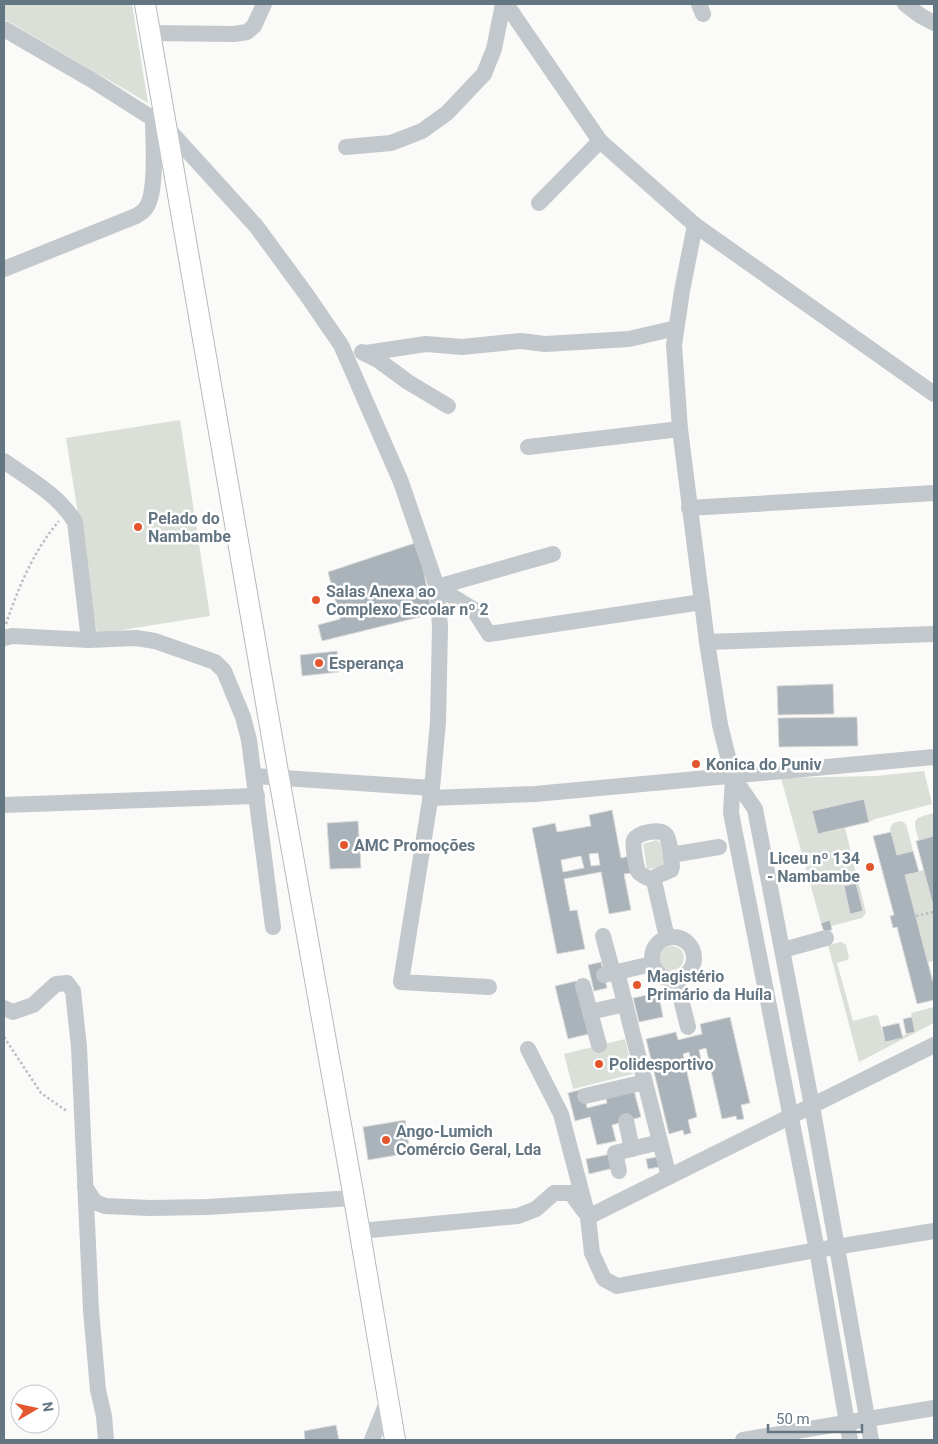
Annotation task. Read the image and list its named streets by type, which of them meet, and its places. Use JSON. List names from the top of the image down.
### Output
{
  "places": [
    "Pelado do Nambambe",
    "Salas Anexa ao Complexo Escolar nº 2",
    "Esperança",
    "Konica do Puniv",
    "AMC Promoções",
    "Liceu nº 134 - Nambambe",
    "Magistério Primário da Huíla",
    "Polidesportivo",
    "Ango-Lumich Comércio Geral, Lda"
  ],
  "scale_bar": "50 m",
  "north": "right"
}
